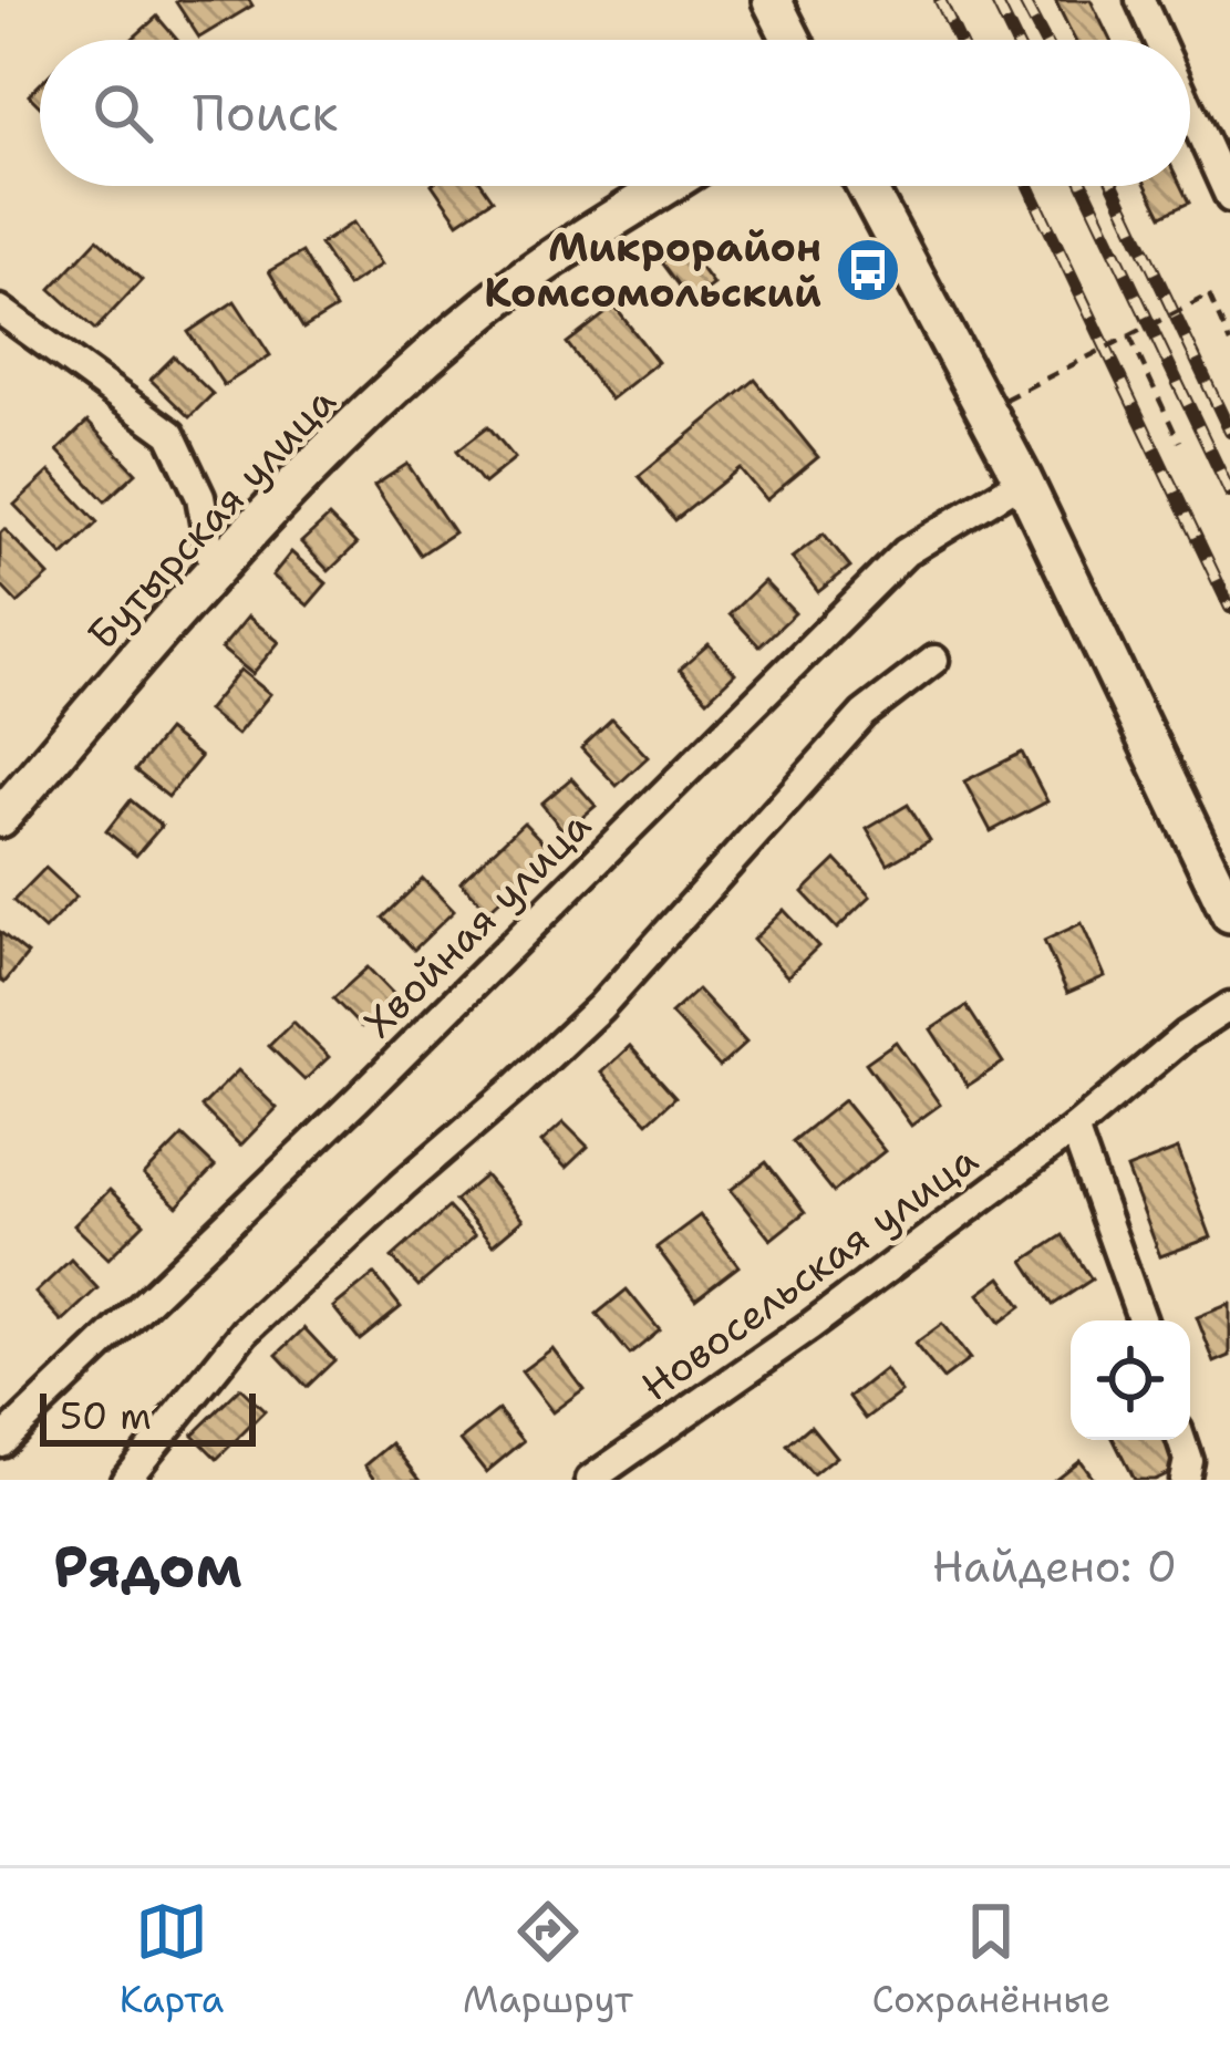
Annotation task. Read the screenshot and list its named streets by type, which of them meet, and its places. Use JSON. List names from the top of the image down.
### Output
{
  "streets": {
    "street": ["Бутырская улица", "Хвойная улица", "Новосельская улица"]
  },
  "places": {
    "bus stop": ["Микрорайон Комсомольский"]
  },
  "scale_bar": "50 m",
  "page": {
    "search": "Поиск",
    "scale": "50 m",
    "heading": ["Рядом", "Найдено: 0"],
    "nav": ["Карта", "Маршрут", "Сохранённые"]
  }
}
